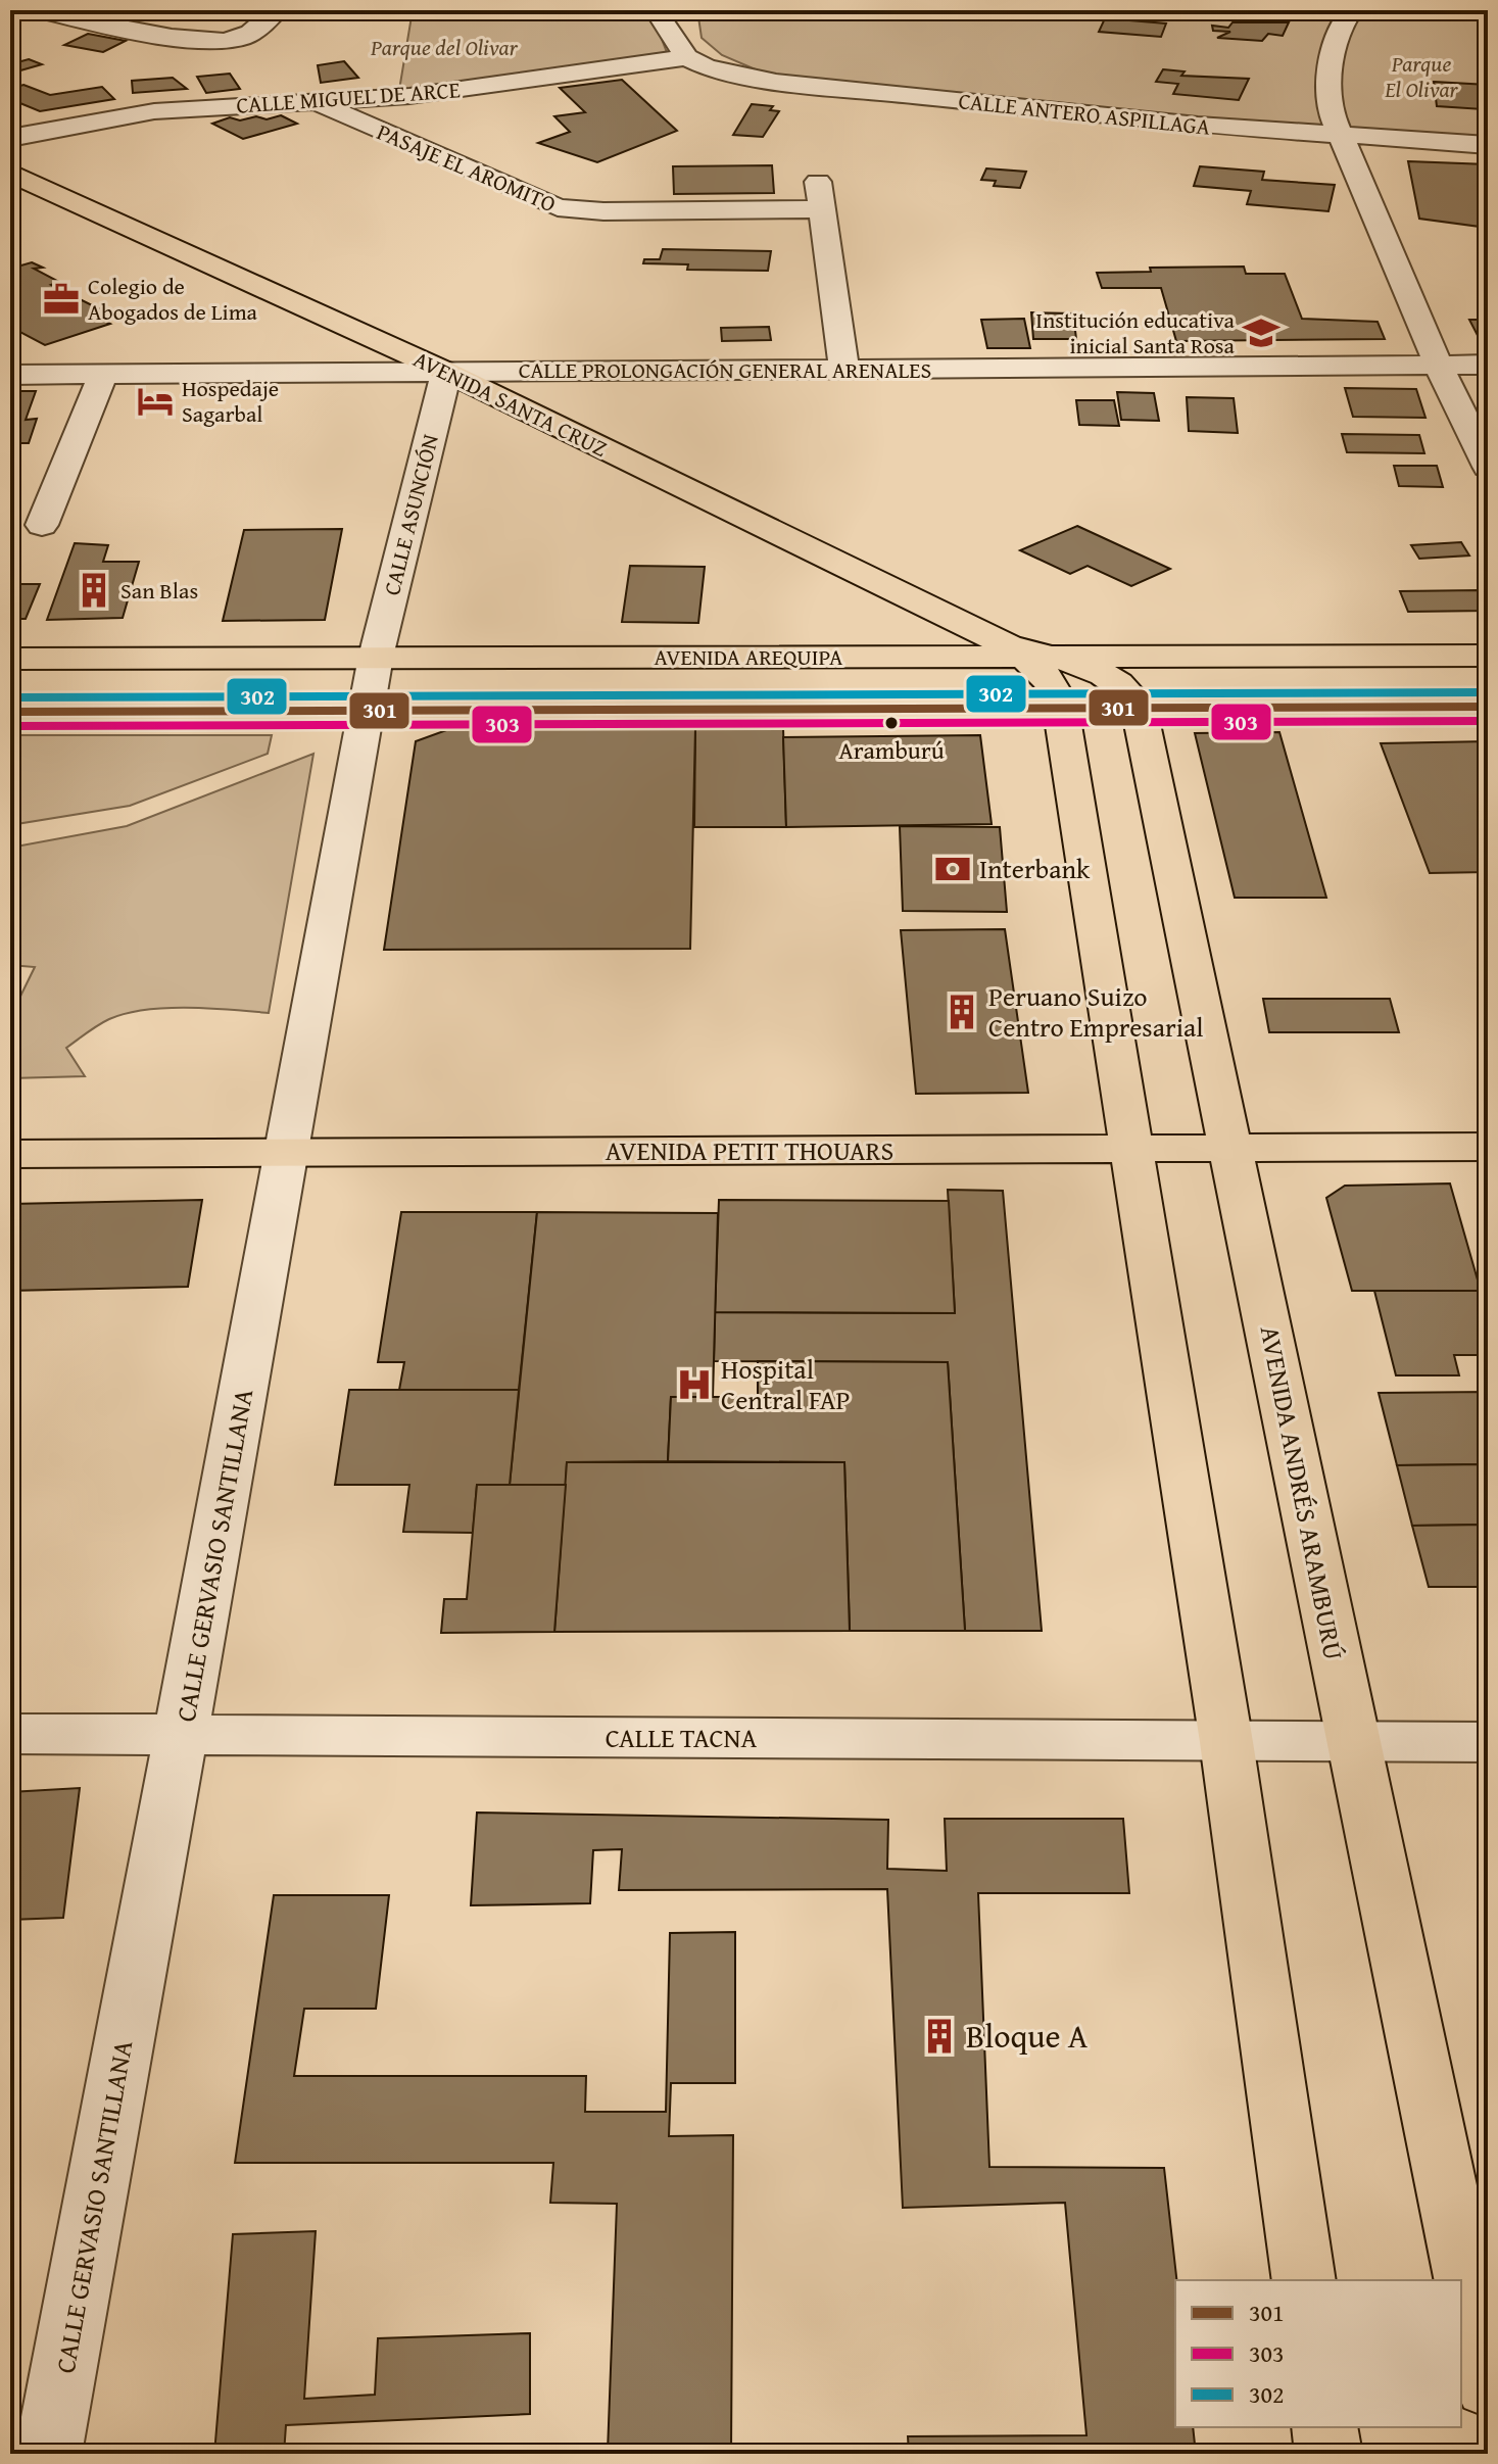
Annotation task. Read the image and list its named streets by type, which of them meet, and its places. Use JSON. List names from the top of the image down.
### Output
{
  "streets": {
    "main road": [
      "AVENIDA SANTA CRUZ",
      "AVENIDA AREQUIPA",
      "AVENIDA PETIT THOUARS",
      "AVENIDA ANDRÉS ARAMBURÚ"
    ],
    "street": [
      "CALLE MIGUEL DE ARCE",
      "CALLE ANTERO ASPILLAGA",
      "PASAJE EL AROMITO",
      "CALLE PROLONGACIÓN GENERAL ARENALES",
      "CALLE ASUNCIÓN",
      "CALLE GERVASIO SANTILLANA",
      "CALLE TACNA"
    ]
  },
  "crossings": [
    ["CALLE MIGUEL DE ARCE", "CALLE ANTERO ASPILLAGA"],
    ["CALLE MIGUEL DE ARCE", "PASAJE EL AROMITO"],
    ["PASAJE EL AROMITO", "CALLE PROLONGACIÓN GENERAL ARENALES"],
    ["CALLE PROLONGACIÓN GENERAL ARENALES", "AVENIDA SANTA CRUZ"],
    ["CALLE PROLONGACIÓN GENERAL ARENALES", "CALLE ASUNCIÓN"],
    ["AVENIDA SANTA CRUZ", "CALLE ASUNCIÓN"],
    ["AVENIDA SANTA CRUZ", "AVENIDA AREQUIPA"],
    ["CALLE ASUNCIÓN", "AVENIDA AREQUIPA"],
    ["CALLE ASUNCIÓN", "CALLE GERVASIO SANTILLANA"],
    ["AVENIDA AREQUIPA", "AVENIDA ANDRÉS ARAMBURÚ"],
    ["AVENIDA AREQUIPA", "CALLE GERVASIO SANTILLANA"],
    ["AVENIDA PETIT THOUARS", "AVENIDA ANDRÉS ARAMBURÚ"],
    ["AVENIDA PETIT THOUARS", "CALLE GERVASIO SANTILLANA"],
    ["AVENIDA ANDRÉS ARAMBURÚ", "CALLE TACNA"],
    ["CALLE GERVASIO SANTILLANA", "CALLE TACNA"]
  ],
  "parks": ["Parque del Olivar", "Parque El Olivar"],
  "places": {
    "office": ["Colegio de Abogados de Lima"],
    "school or university": ["Institución educativa inicial Santa Rosa"],
    "hotel": ["Hospedaje Sagarbal"],
    "building": ["San Blas", "Peruano Suizo Centro Empresarial", "Bloque A"],
    "other": ["Aramburú"],
    "bank": ["Interbank"],
    "hospital": ["Hospital Central FAP"]
  },
  "lines": ["transit line 302", "transit line 301", "transit line 303"],
  "legend": ["301", "303", "302"]
}
